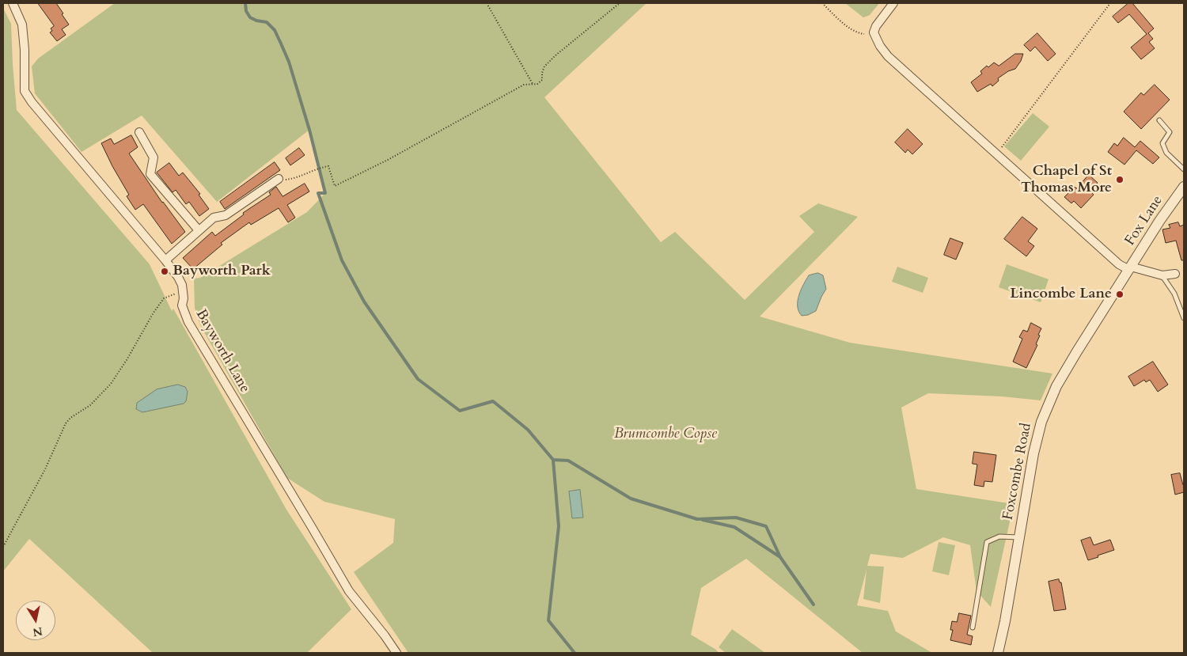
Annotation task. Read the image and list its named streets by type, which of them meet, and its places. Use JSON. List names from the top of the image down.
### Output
{
  "streets": {
    "street": ["Fox Lane", "Bayworth Lane", "Foxcombe Road"]
  },
  "crossings": [
    ["Fox Lane", "Foxcombe Road"]
  ],
  "parks": ["Brumcombe Copse"],
  "places": ["Chapel of St Thomas More", "Bayworth Park", "Lincombe Lane"],
  "north": "bottom"
}
